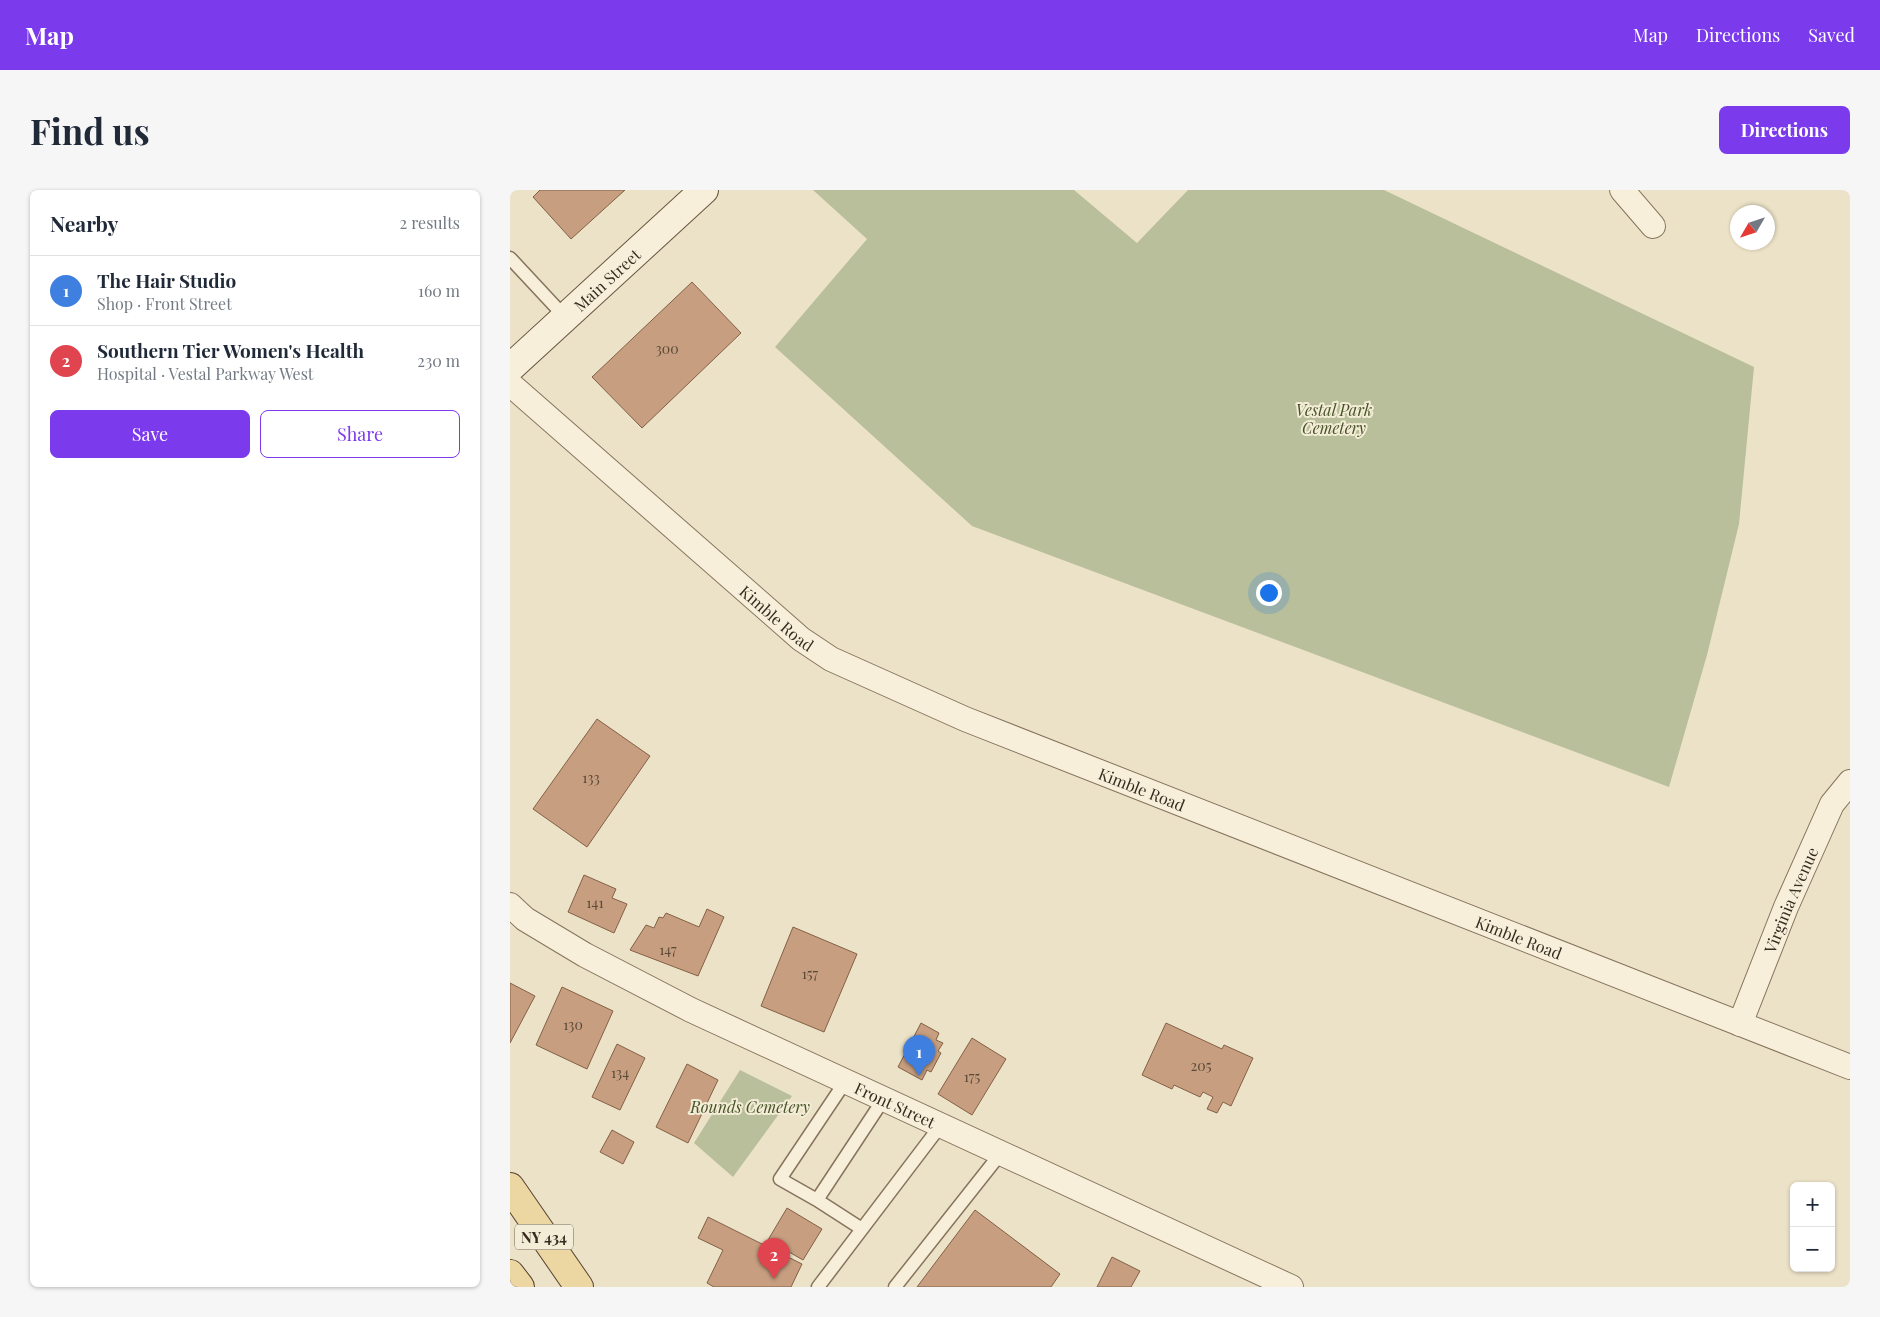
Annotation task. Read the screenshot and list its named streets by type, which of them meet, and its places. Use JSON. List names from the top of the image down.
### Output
{
  "streets": {
    "main road": ["NY 434"],
    "street": [
      "Main Street",
      "Kimble Road",
      "Virginia Avenue",
      "Front Street"
    ]
  },
  "crossings": [
    ["Kimble Road", "Virginia Avenue"]
  ],
  "parks": ["Vestal Park Cemetery", "Rounds Cemetery"],
  "house_numbers": [
    "300",
    "133",
    "141",
    "147",
    "157",
    "130",
    "205",
    "134",
    "175"
  ],
  "north": "bottom left",
  "page": {
    "header": "Map",
    "nav": ["Map", "Directions", "Saved"],
    "buttons": [
      "Directions",
      ["Save", "Share"]
    ],
    "title": "Find us",
    "heading": ["Nearby", "2 results"],
    "list": [
      {
        "mark": "1",
        "name": "The Hair Studio",
        "note": "Shop · Front Street",
        "value": "160 m"
      },
      {
        "mark": "2",
        "name": "Southern Tier Women's Health",
        "note": "Hospital · Vestal Parkway West",
        "value": "230 m"
      }
    ],
    "pins": ["1", "2"],
    "map_buttons": ["+", "−"]
  }
}
